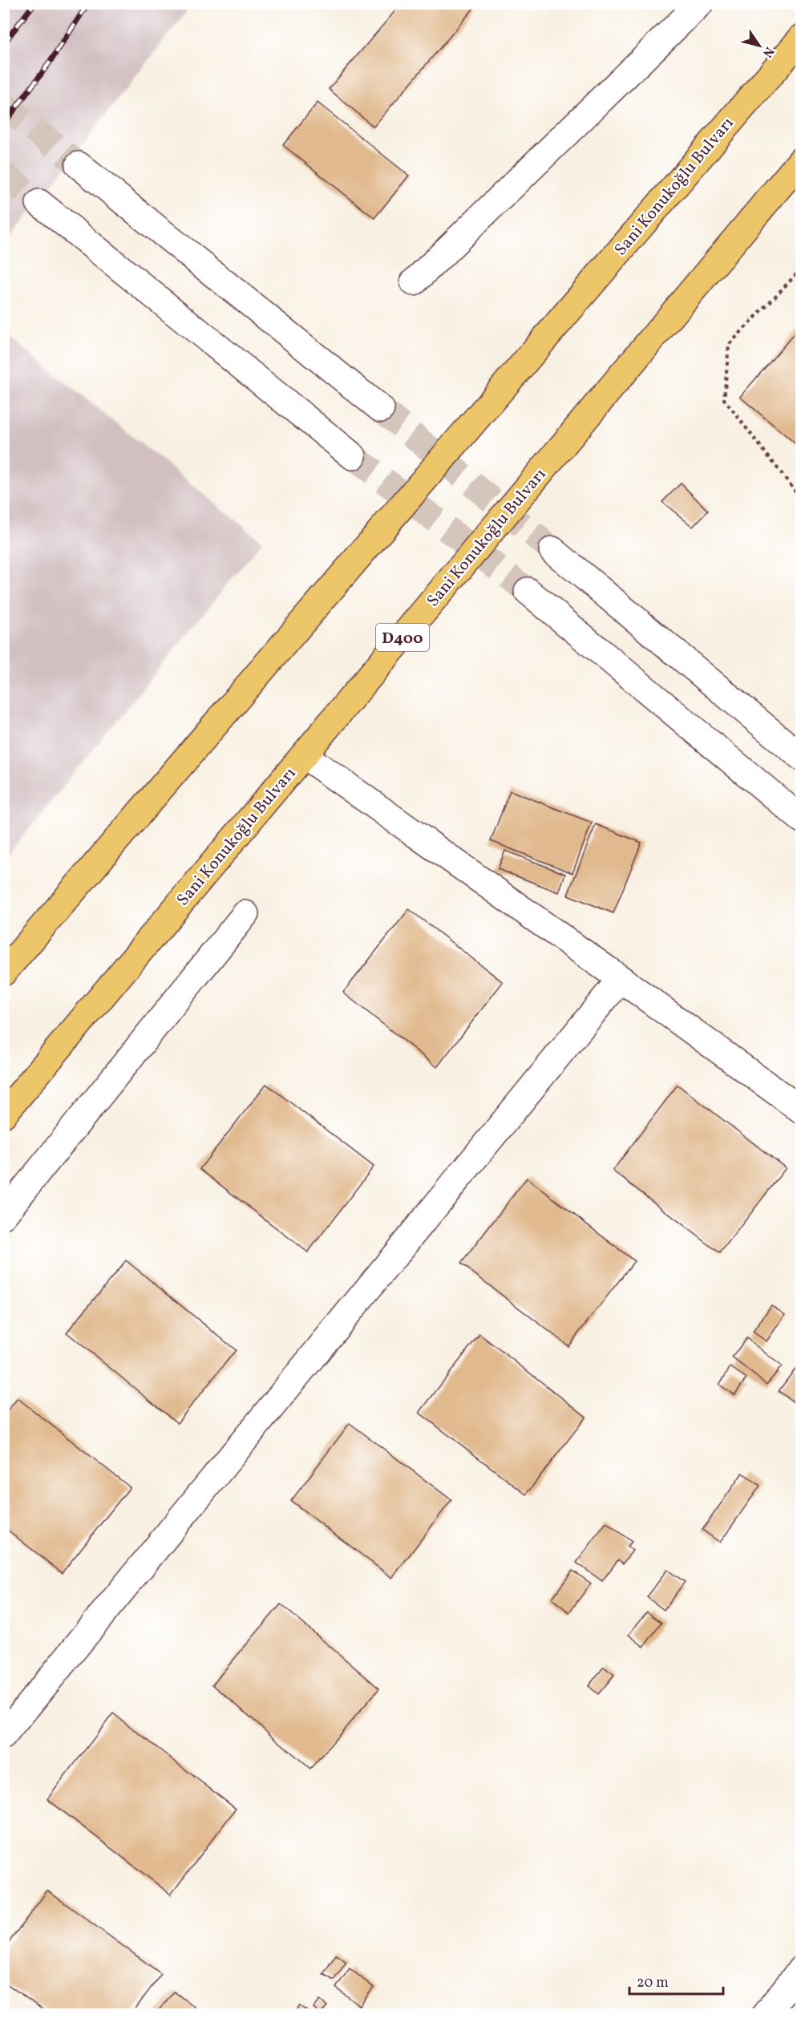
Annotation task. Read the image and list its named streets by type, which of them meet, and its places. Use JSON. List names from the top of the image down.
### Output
{
  "streets": {
    "highway": ["Sani Konukoğlu Bulvarı", "D400"]
  },
  "scale_bar": "20 m",
  "north": "bottom right"
}
